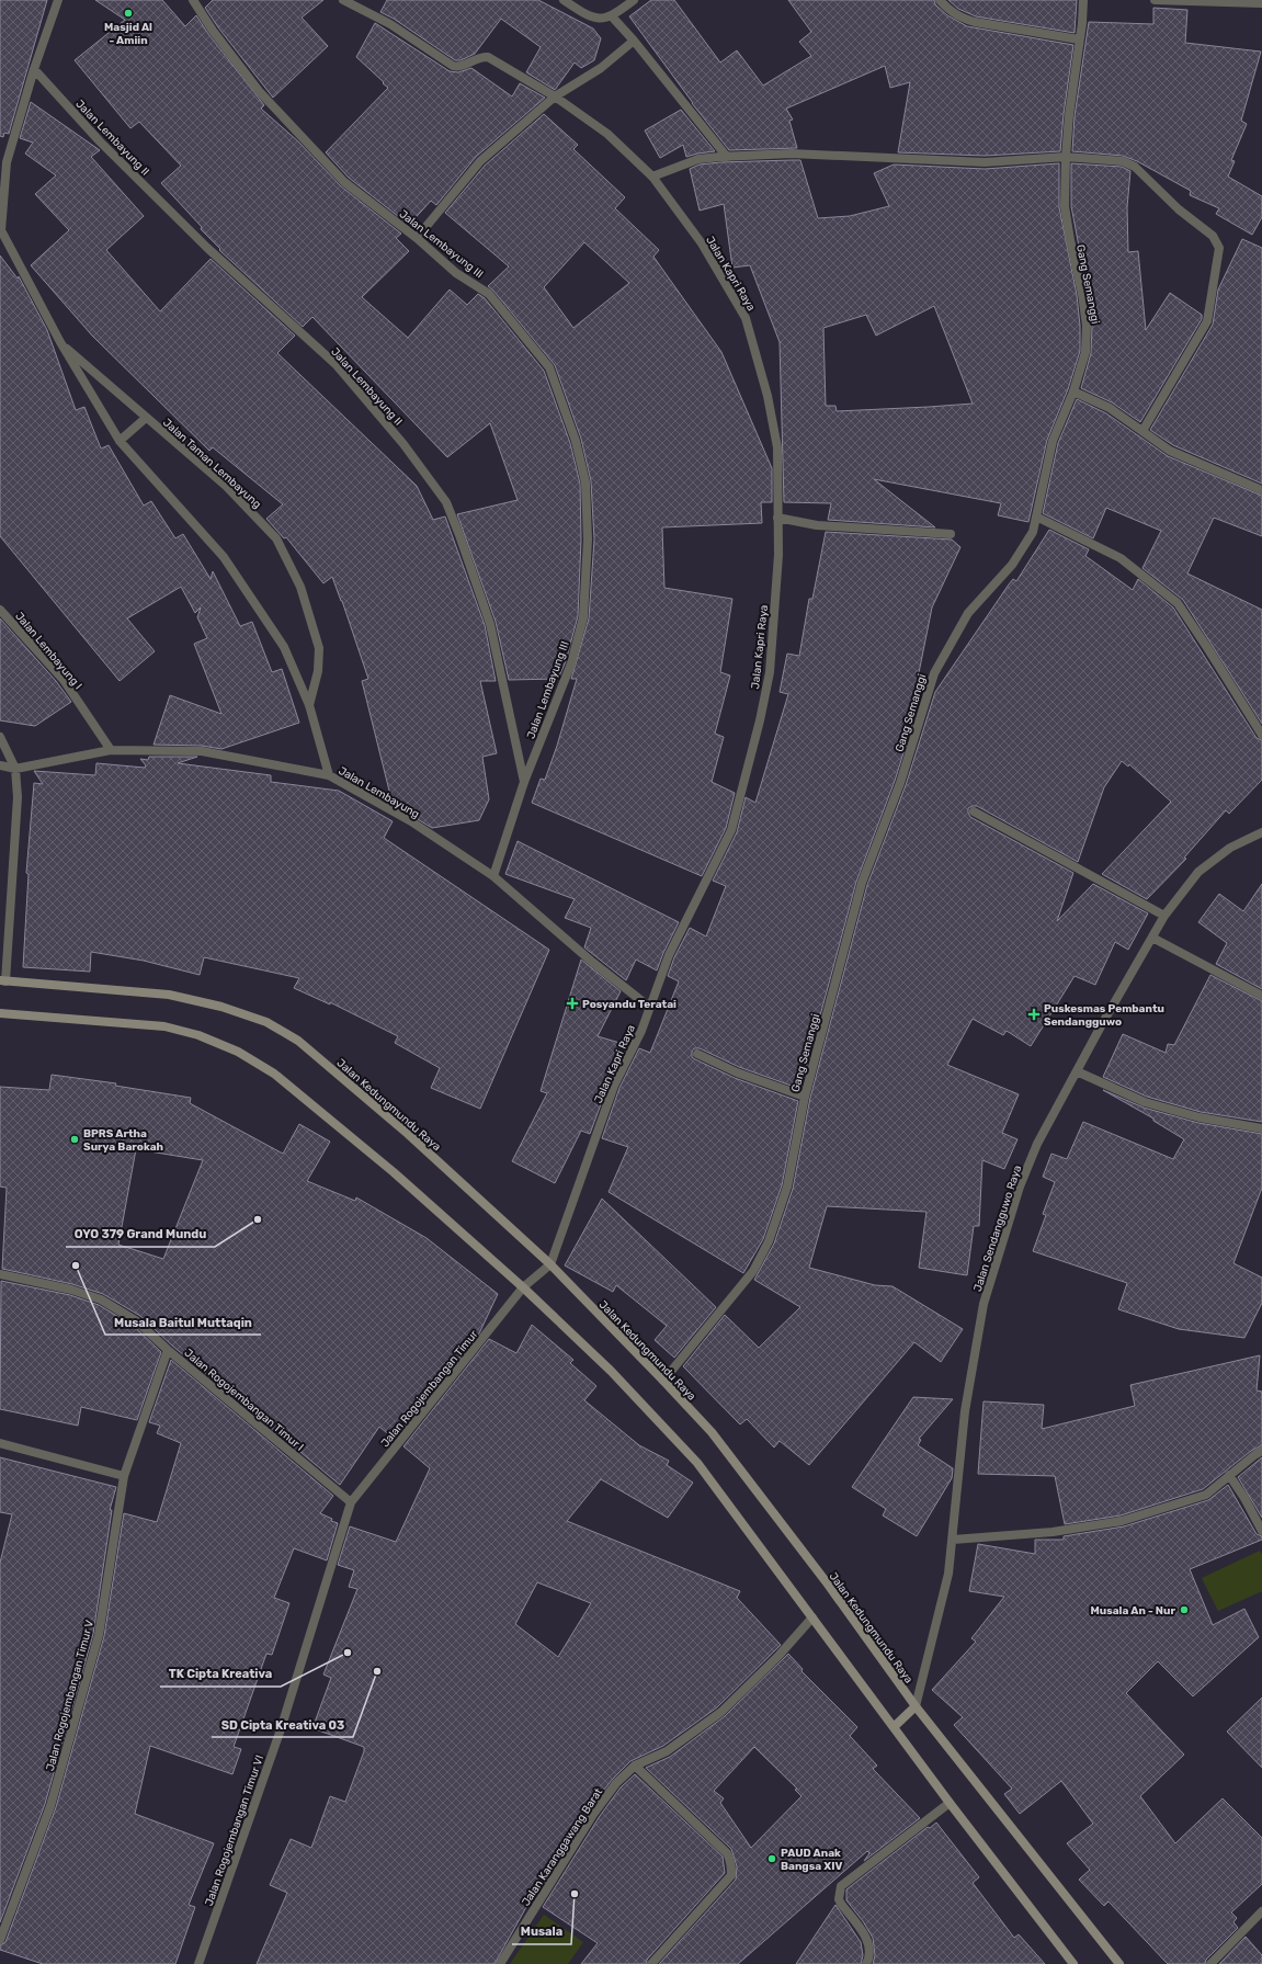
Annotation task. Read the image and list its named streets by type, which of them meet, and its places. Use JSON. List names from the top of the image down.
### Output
{
  "streets": {
    "main road": ["Jalan Kedungmundu Raya"],
    "street": [
      "Jalan Lembayung II",
      "Jalan Lembayung III",
      "Jalan Kapri Raya",
      "Gang Semanggi",
      "Jalan Taman Lembayung",
      "Jalan Lembayung I",
      "Jalan Lembayung",
      "Jalan Sendangguwo Raya",
      "Jalan Rogojembangan Timur",
      "Jalan Rogojembangan Timur I",
      "Jalan Rogojembangan Timur V",
      "Jalan Rogojembangan Timur VI",
      "Jalan Karanggawang Barat"
    ]
  },
  "crossings": [
    ["Jalan Lembayung II", "Jalan Lembayung III"],
    ["Jalan Lembayung II", "Jalan Taman Lembayung"],
    ["Jalan Lembayung III", "Jalan Lembayung"],
    ["Jalan Kapri Raya", "Jalan Lembayung"],
    ["Jalan Kapri Raya", "Jalan Kedungmundu Raya"],
    ["Jalan Kapri Raya", "Jalan Rogojembangan Timur"],
    ["Gang Semanggi", "Jalan Kedungmundu Raya"],
    ["Jalan Taman Lembayung", "Jalan Lembayung"],
    ["Jalan Lembayung I", "Jalan Lembayung"],
    ["Jalan Kedungmundu Raya", "Jalan Sendangguwo Raya"],
    ["Jalan Kedungmundu Raya", "Jalan Rogojembangan Timur"],
    ["Jalan Rogojembangan Timur", "Jalan Rogojembangan Timur I"],
    ["Jalan Rogojembangan Timur", "Jalan Rogojembangan Timur VI"],
    ["Jalan Rogojembangan Timur I", "Jalan Rogojembangan Timur V"],
    ["Jalan Rogojembangan Timur I", "Jalan Rogojembangan Timur VI"]
  ],
  "places": {
    "other": [
      "Masjid Al - Amiin",
      "BPRS Artha Surya Barokah",
      "OYO 379 Grand Mundu",
      "Musala Baitul Muttaqin",
      "Musala An - Nur",
      "TK Cipta Kreativa",
      "SD Cipta Kreativa 03",
      "PAUD Anak Bangsa XIV",
      "Musala"
    ],
    "health": ["Posyandu Teratai", "Puskesmas Pembantu Sendangguwo"]
  }
}
